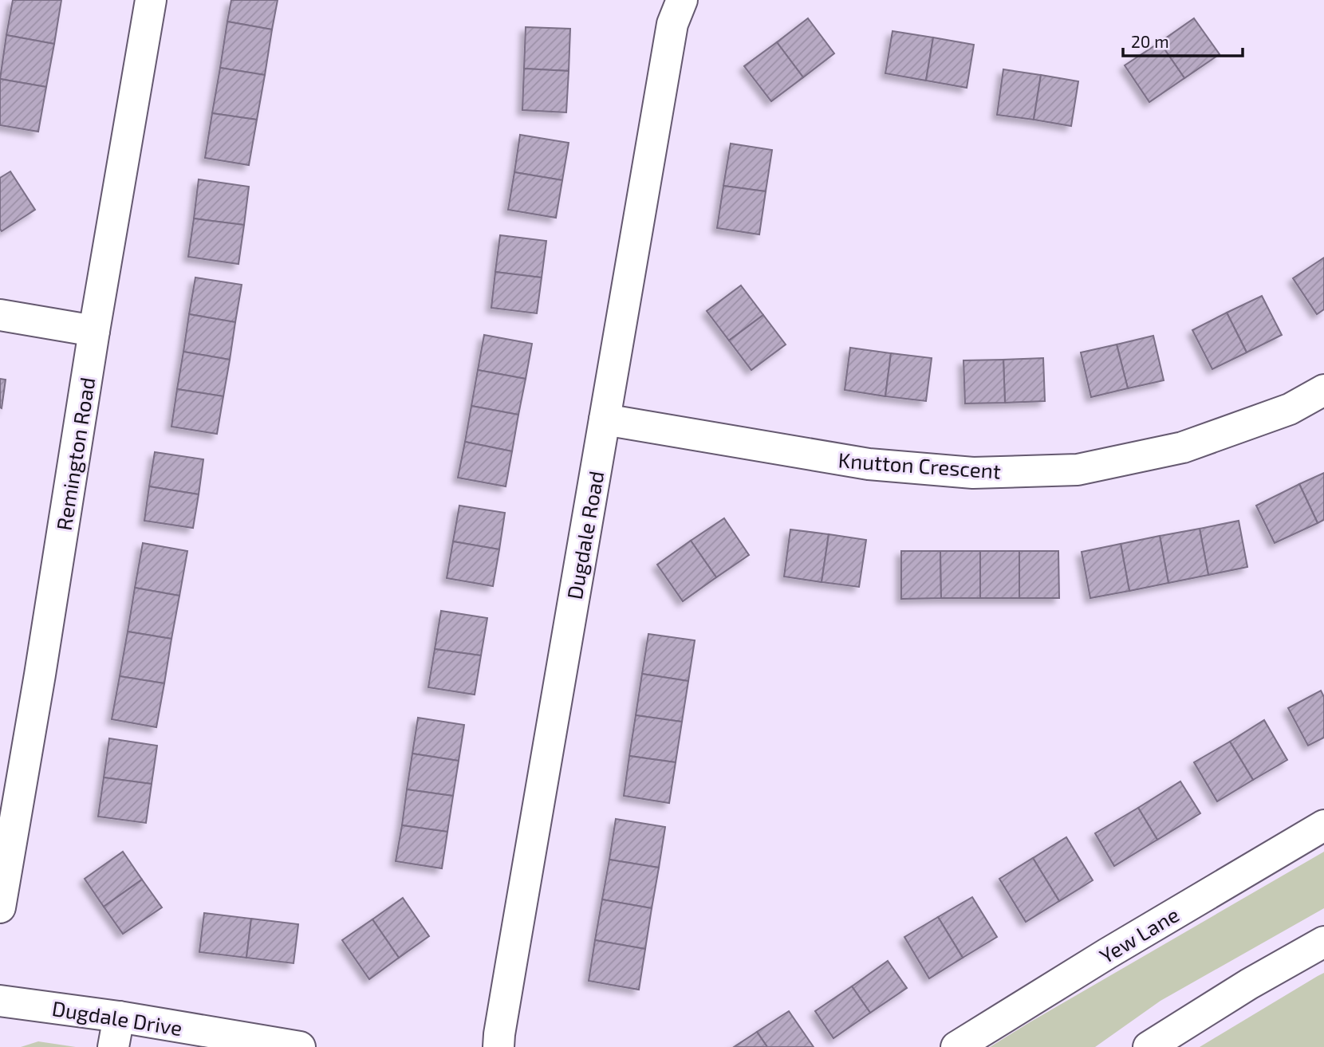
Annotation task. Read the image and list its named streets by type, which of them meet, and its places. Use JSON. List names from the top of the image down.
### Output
{
  "streets": {
    "street": [
      "Remington Road",
      "Knutton Crescent",
      "Dugdale Road",
      "Yew Lane",
      "Dugdale Drive"
    ]
  },
  "crossings": [
    ["Knutton Crescent", "Dugdale Road"]
  ],
  "scale_bar": "20 m"
}
